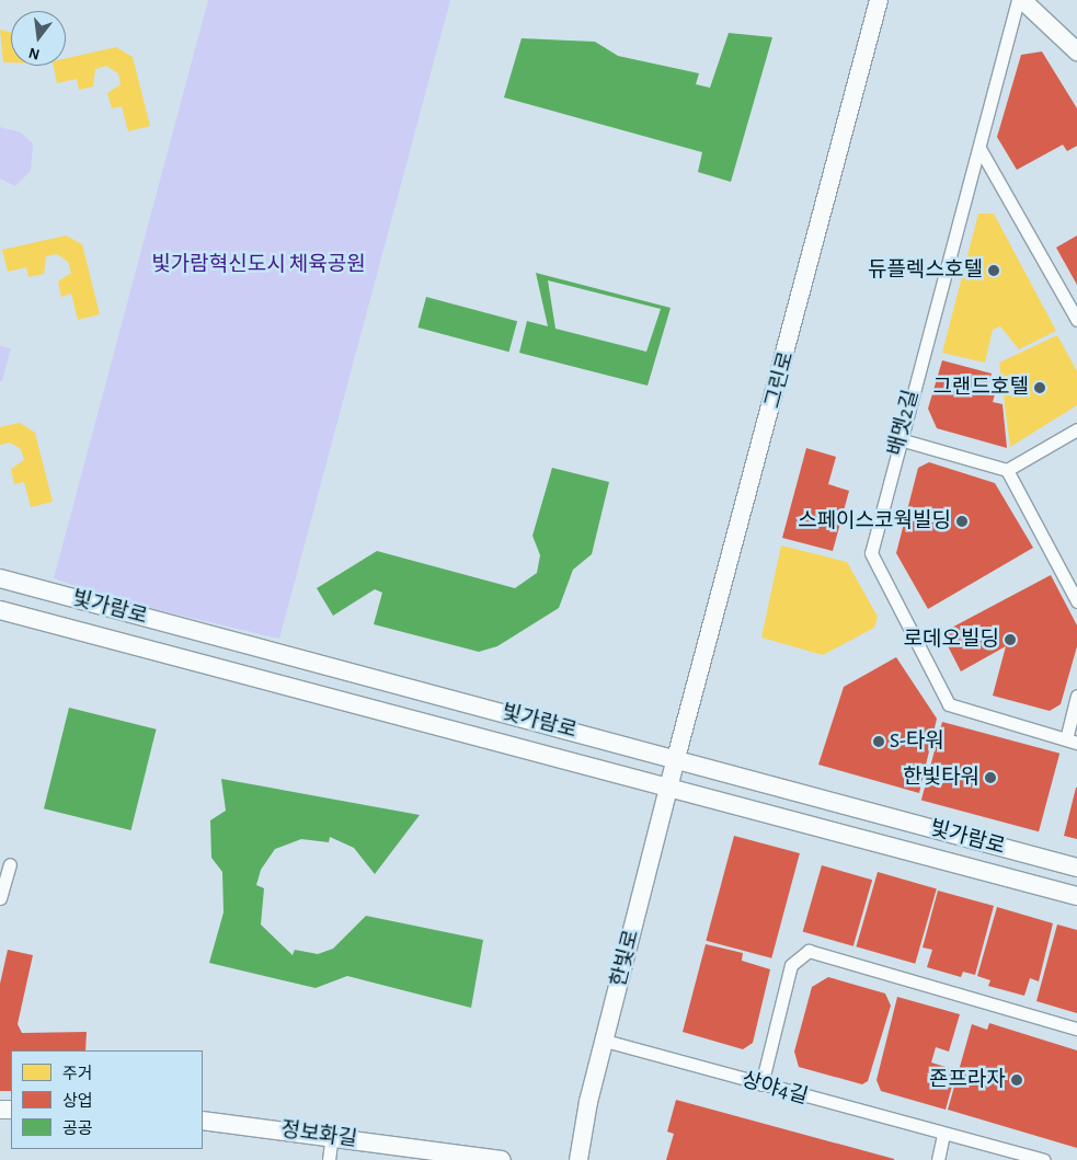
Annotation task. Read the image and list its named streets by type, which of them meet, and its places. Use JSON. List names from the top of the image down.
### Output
{
  "streets": {
    "main road": [
      "그린로",
      "빛가람로",
      "한빛로",
      "정보화길"
    ],
    "street": ["배멧2길", "상야4길"]
  },
  "crossings": [
    ["그린로", "빛가람로"],
    ["그린로", "한빛로"],
    ["빛가람로", "한빛로"],
    ["한빛로", "상야4길"]
  ],
  "parks": ["빛가람혁신도시 체육공원"],
  "places": [
    "듀플렉스호텔",
    "그랜드호텔",
    "스페이스코웍빌딩",
    "로데오빌딩",
    "S-타워",
    "한빛타워",
    "죤프라자"
  ],
  "legend": ["주거", "상업", "공공"],
  "north": "bottom"
}
